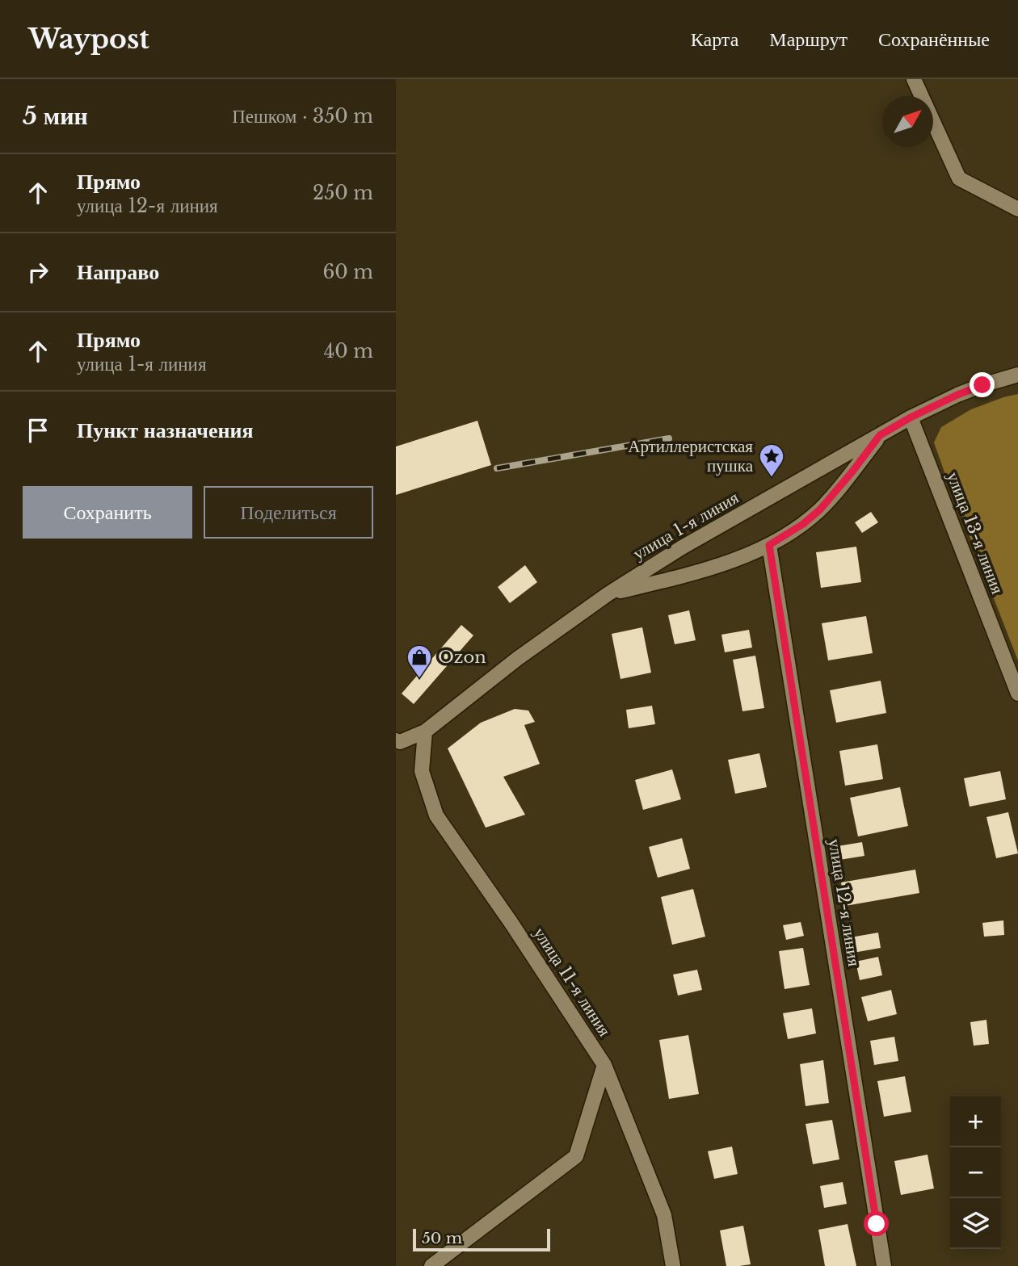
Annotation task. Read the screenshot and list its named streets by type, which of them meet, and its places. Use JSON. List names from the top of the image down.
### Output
{
  "streets": {
    "street": [
      "улица 1-я линия",
      "улица 13-я линия",
      "улица 12-я линия",
      "улица 11-я линия"
    ]
  },
  "crossings": [
    ["улица 1-я линия", "улица 13-я линия"],
    ["улица 1-я линия", "улица 11-я линия"]
  ],
  "places": {
    "place": ["Артиллеристская пушка"],
    "shop": ["Ozon"]
  },
  "scale_bar": "50 m",
  "north": "top right",
  "page": {
    "header": "Waypost",
    "nav": ["Карта", "Маршрут", "Сохранённые"],
    "heading": ["5 мин", "Пешком · 350 m"],
    "list": [
      ["Прямо", "улица 12-я линия", "250 m"],
      ["Направо", "60 m"],
      ["Прямо", "улица 1-я линия", "40 m"],
      "Пункт назначения"
    ],
    "buttons": ["Сохранить", "Поделиться"],
    "map_buttons": ["+", "−"],
    "scale": "50 m"
  }
}
